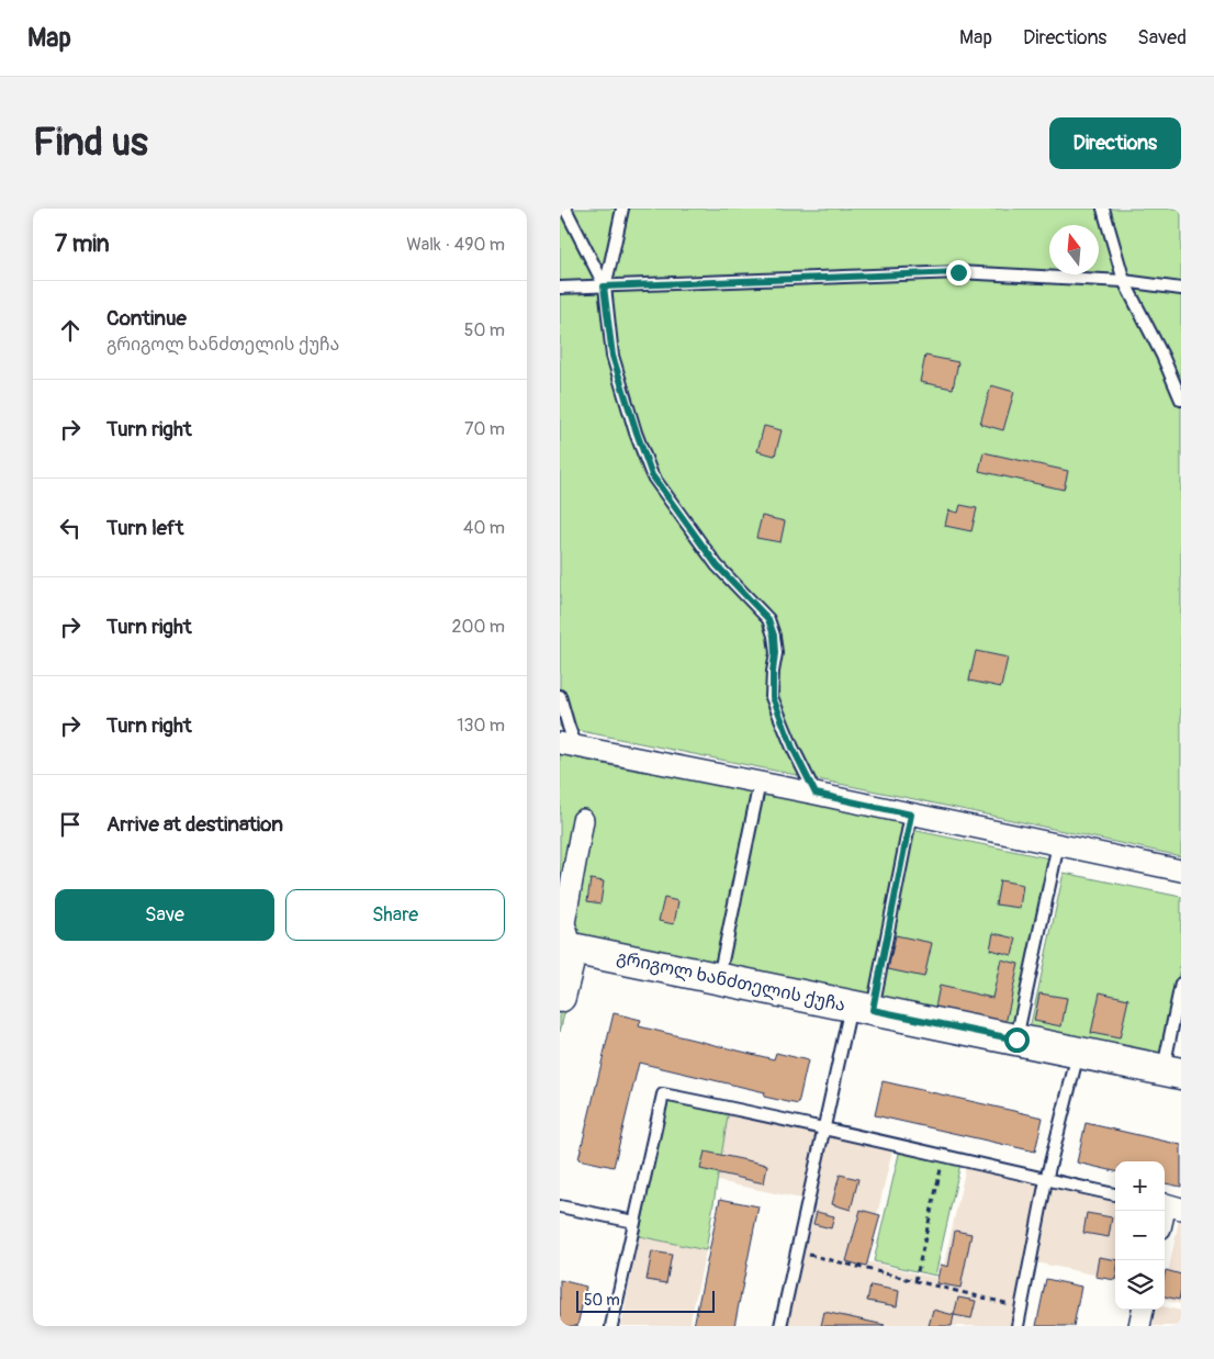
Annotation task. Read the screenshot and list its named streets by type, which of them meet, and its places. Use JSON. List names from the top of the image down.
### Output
{
  "streets": {
    "street": ["გრიგოლ ხანძთელის ქუჩა"]
  },
  "scale_bar": "50 m",
  "north": "top",
  "page": {
    "header": "Map",
    "nav": ["Map", "Directions", "Saved"],
    "buttons": [
      "Directions",
      ["Save", "Share"]
    ],
    "title": "Find us",
    "heading": ["7 min", "Walk · 490 m"],
    "list": [
      ["Continue", "გრიგოლ ხანძთელის ქუჩა", "50 m"],
      ["Turn right", "70 m"],
      ["Turn left", "40 m"],
      ["Turn right", "200 m"],
      ["Turn right", "130 m"],
      "Arrive at destination"
    ],
    "map_buttons": ["+", "−"],
    "scale": "50 m"
  }
}
